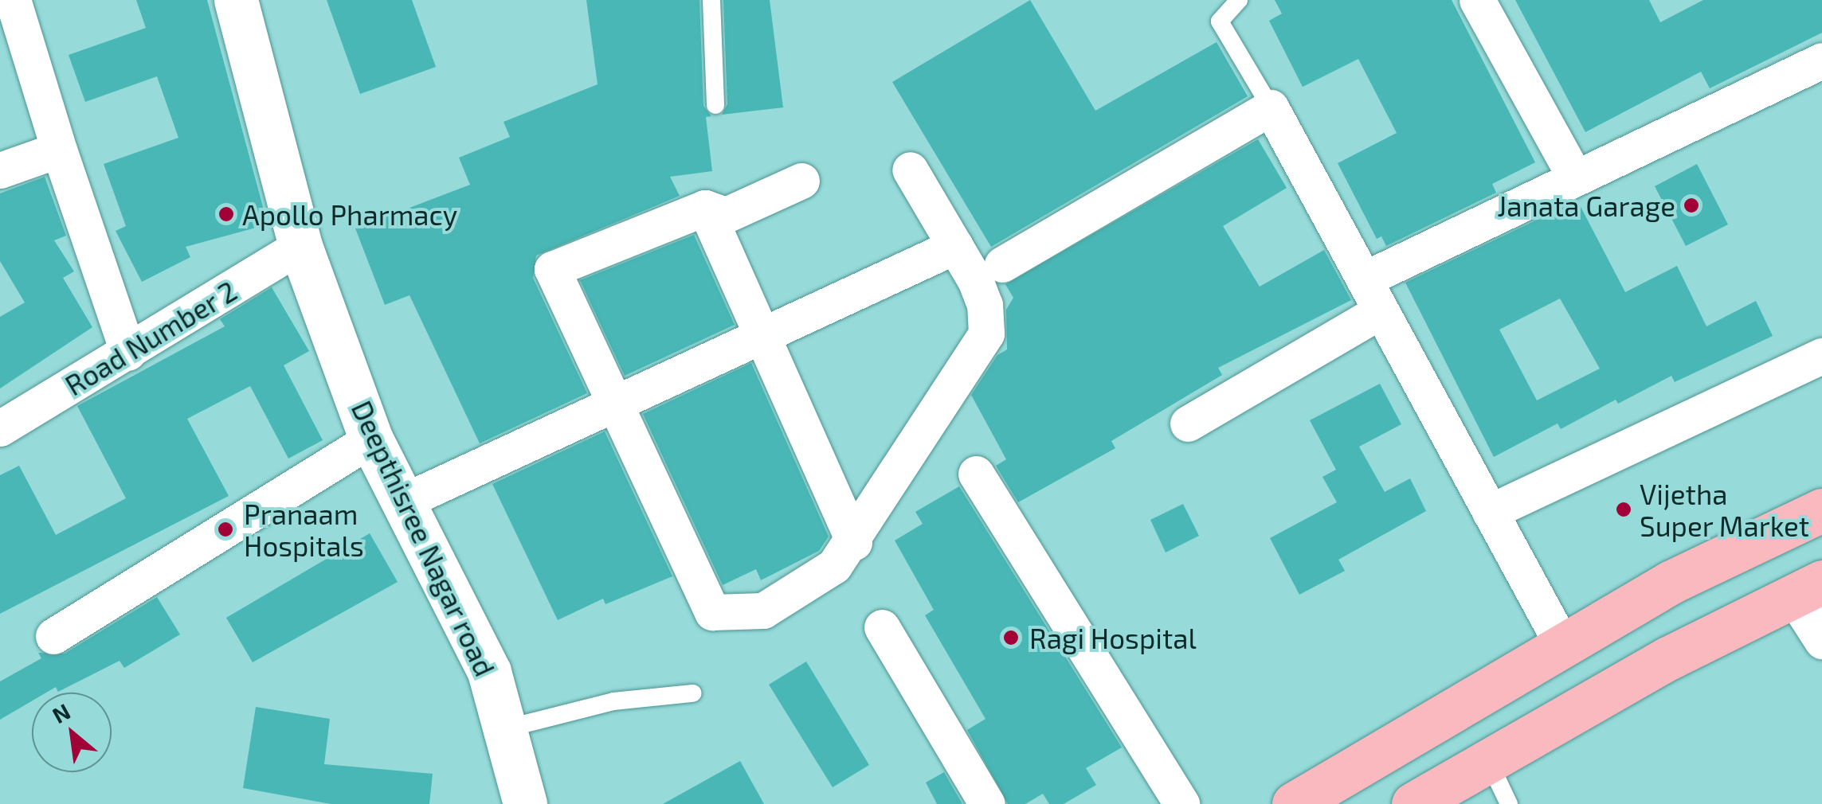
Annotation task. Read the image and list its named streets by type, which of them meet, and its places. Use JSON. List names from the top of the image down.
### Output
{
  "streets": {
    "street": ["Road Number 2", "Deepthisree Nagar road"]
  },
  "crossings": [
    ["Road Number 2", "Deepthisree Nagar road"]
  ],
  "places": [
    "Janata Garage",
    "Apollo Pharmacy",
    "Vijetha Super Market",
    "Pranaam Hospitals",
    "Ragi Hospital"
  ],
  "north": "top left"
}
